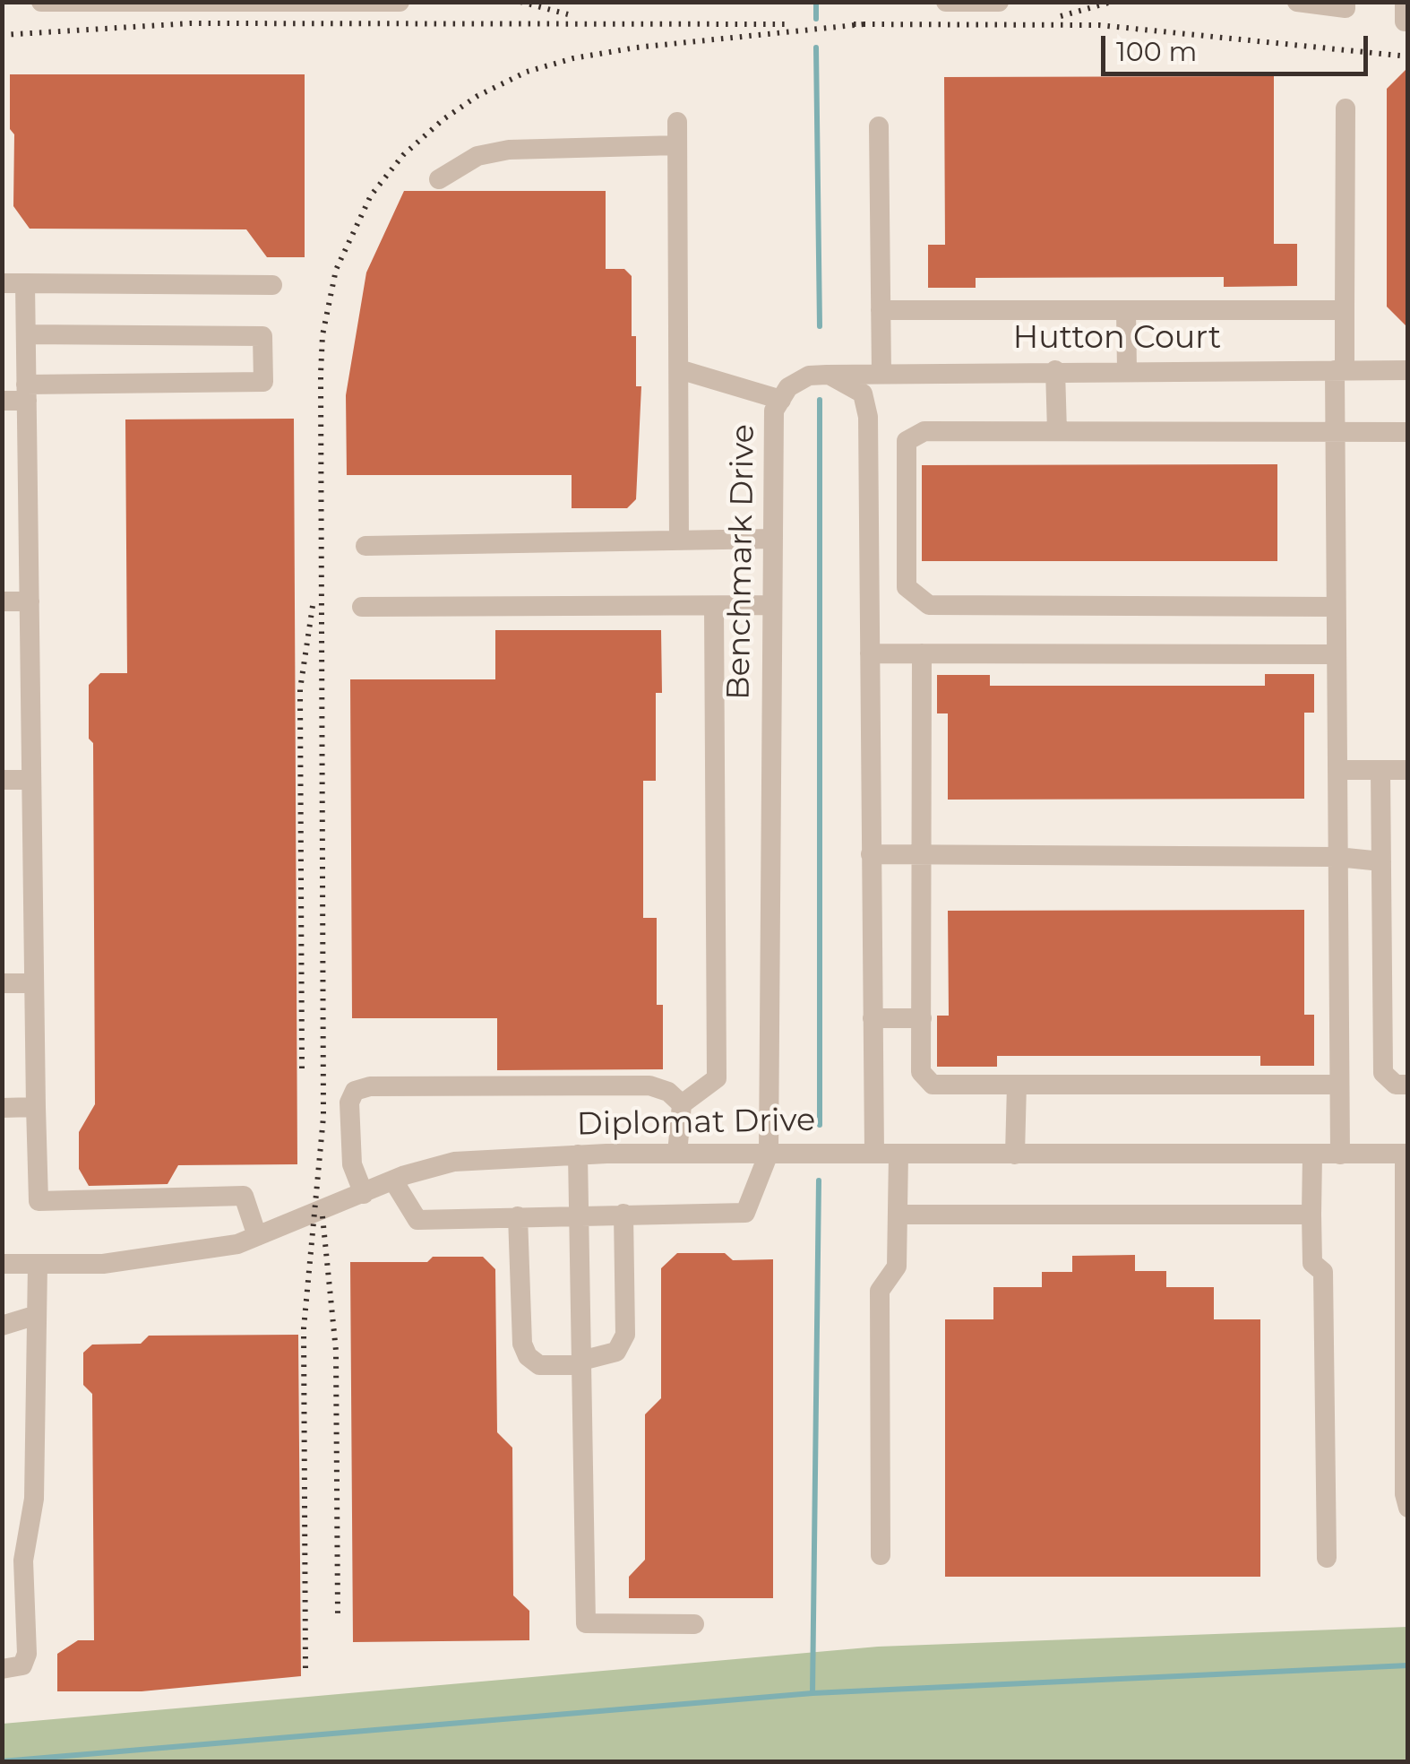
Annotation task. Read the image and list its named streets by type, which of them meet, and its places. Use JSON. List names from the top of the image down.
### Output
{
  "streets": {
    "street": ["Hutton Court", "Benchmark Drive", "Diplomat Drive"]
  },
  "crossings": [
    ["Hutton Court", "Benchmark Drive"],
    ["Benchmark Drive", "Diplomat Drive"]
  ],
  "scale_bar": "100 m"
}
